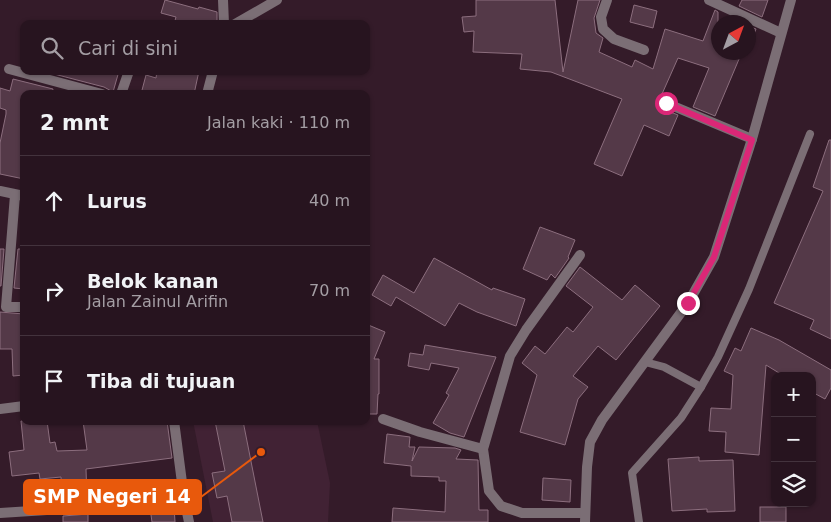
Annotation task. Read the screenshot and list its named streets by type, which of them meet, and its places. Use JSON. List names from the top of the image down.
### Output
{
  "places": ["SMP Negeri 14"],
  "north": "top right",
  "page": {
    "search": "Cari di sini",
    "heading": ["2 mnt", "Jalan kaki · 110 m"],
    "list": [
      ["Lurus", "40 m"],
      ["Belok kanan", "Jalan Zainul Arifin", "70 m"],
      "Tiba di tujuan"
    ],
    "map_buttons": ["+", "−"]
  }
}
